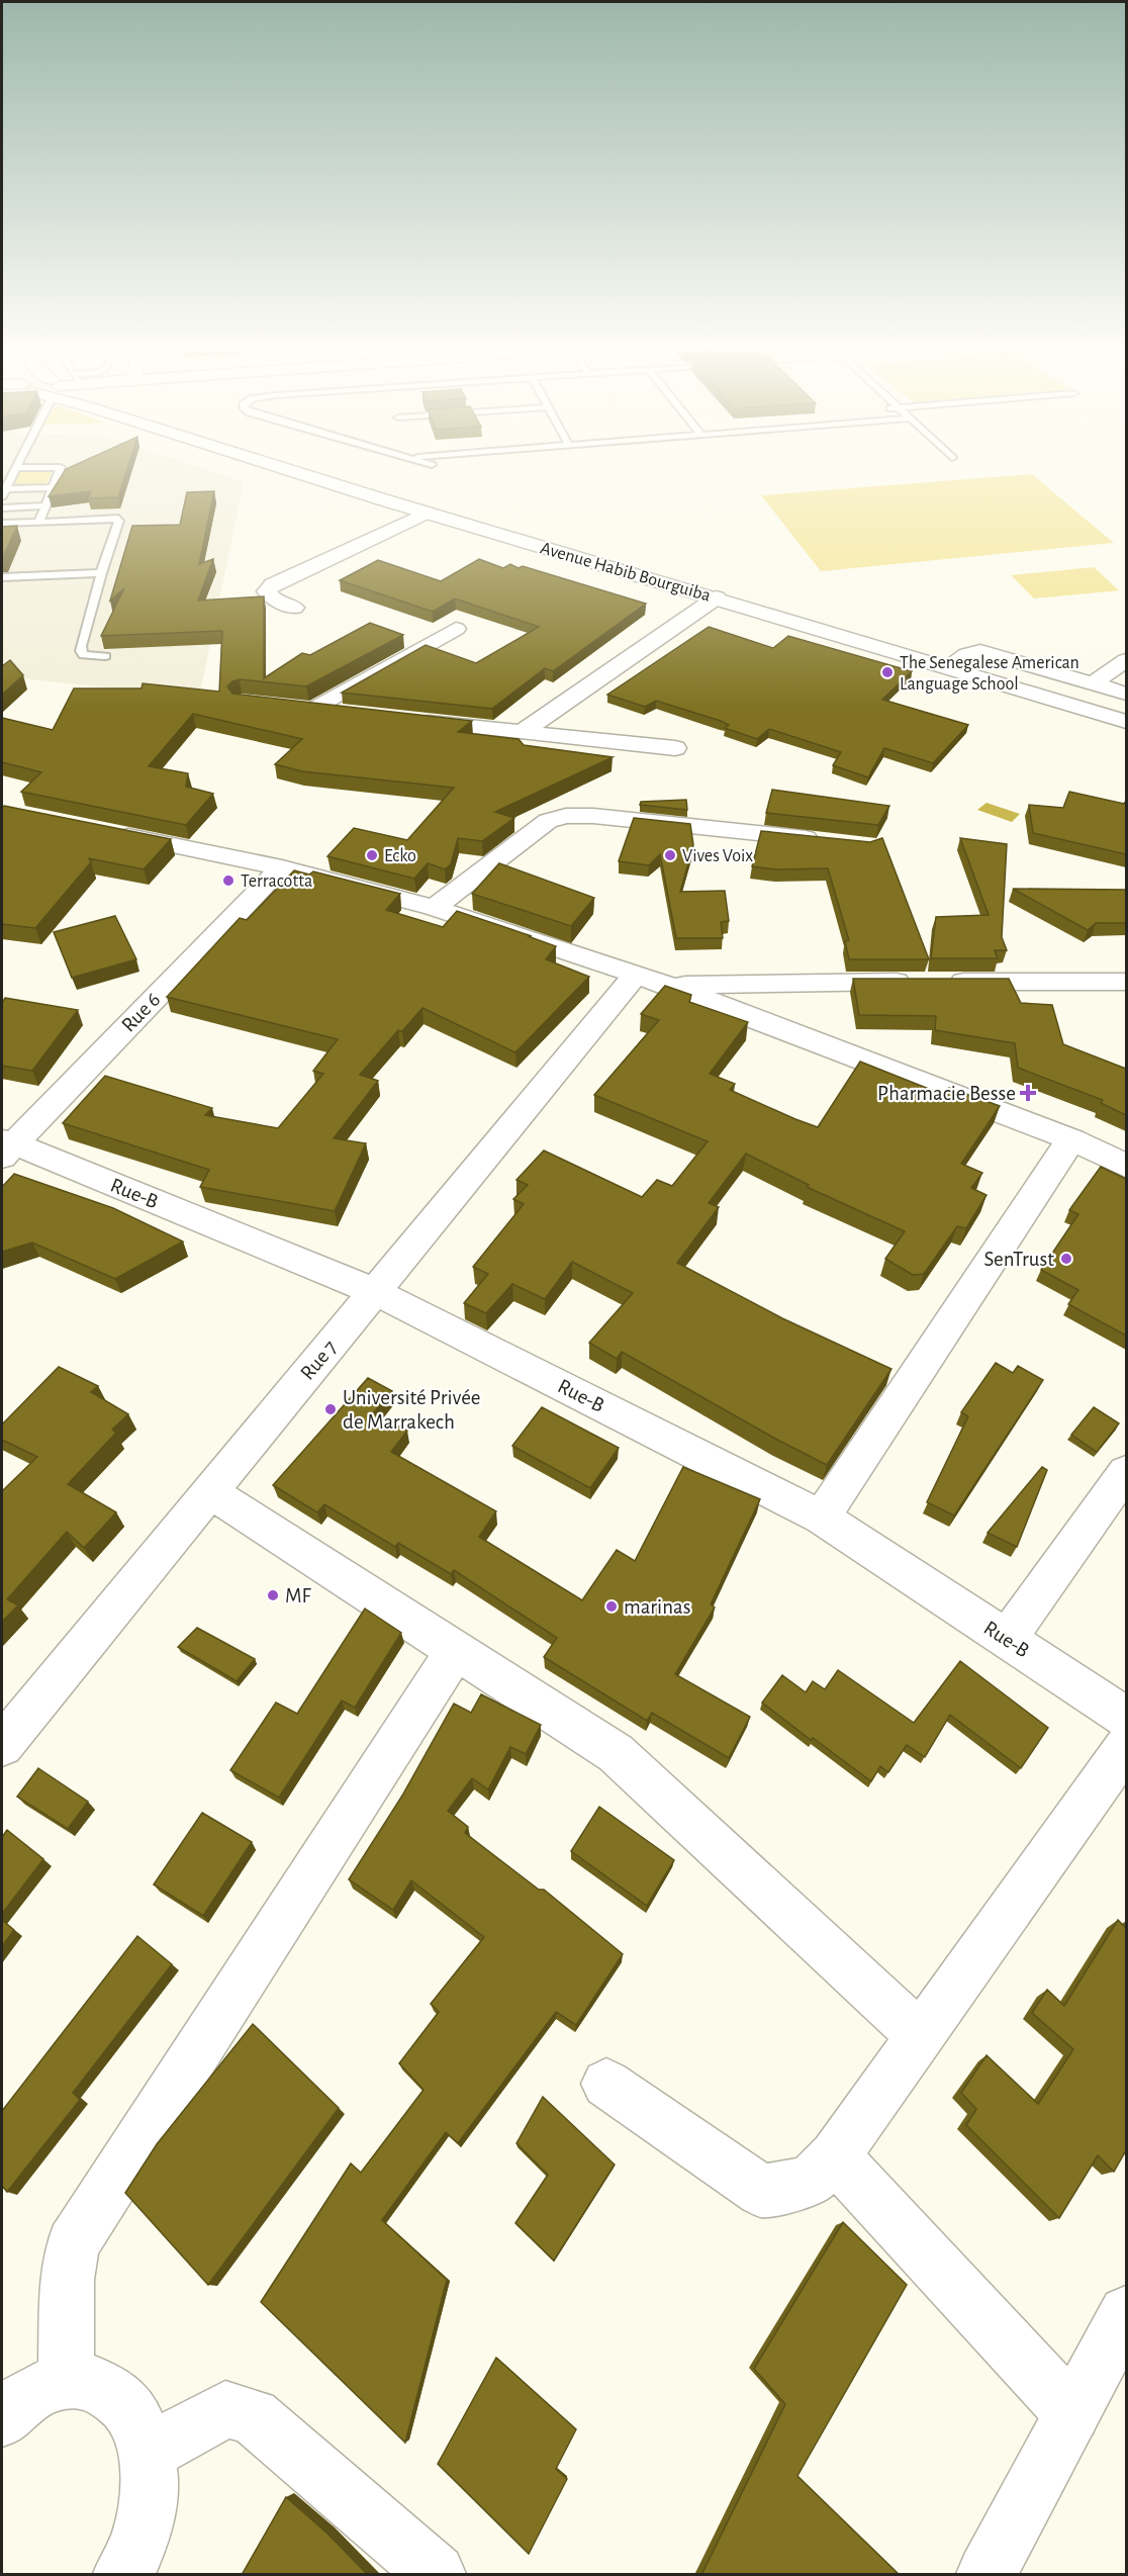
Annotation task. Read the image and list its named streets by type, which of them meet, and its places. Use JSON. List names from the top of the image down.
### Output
{
  "streets": {
    "street": [
      "Avenue Habib Bourguiba",
      "Rue 6",
      "Rue-B",
      "Rue 7"
    ]
  },
  "crossings": [
    ["Rue 6", "Rue-B"],
    ["Rue-B", "Rue 7"]
  ],
  "places": {
    "other": [
      "The Senegalese American Language School",
      "Ecko",
      "Vives Voix",
      "Terracotta",
      "SenTrust",
      "Université Privée de Marrakech",
      "MF",
      "marinas"
    ],
    "health": ["Pharmacie Besse"]
  }
}
